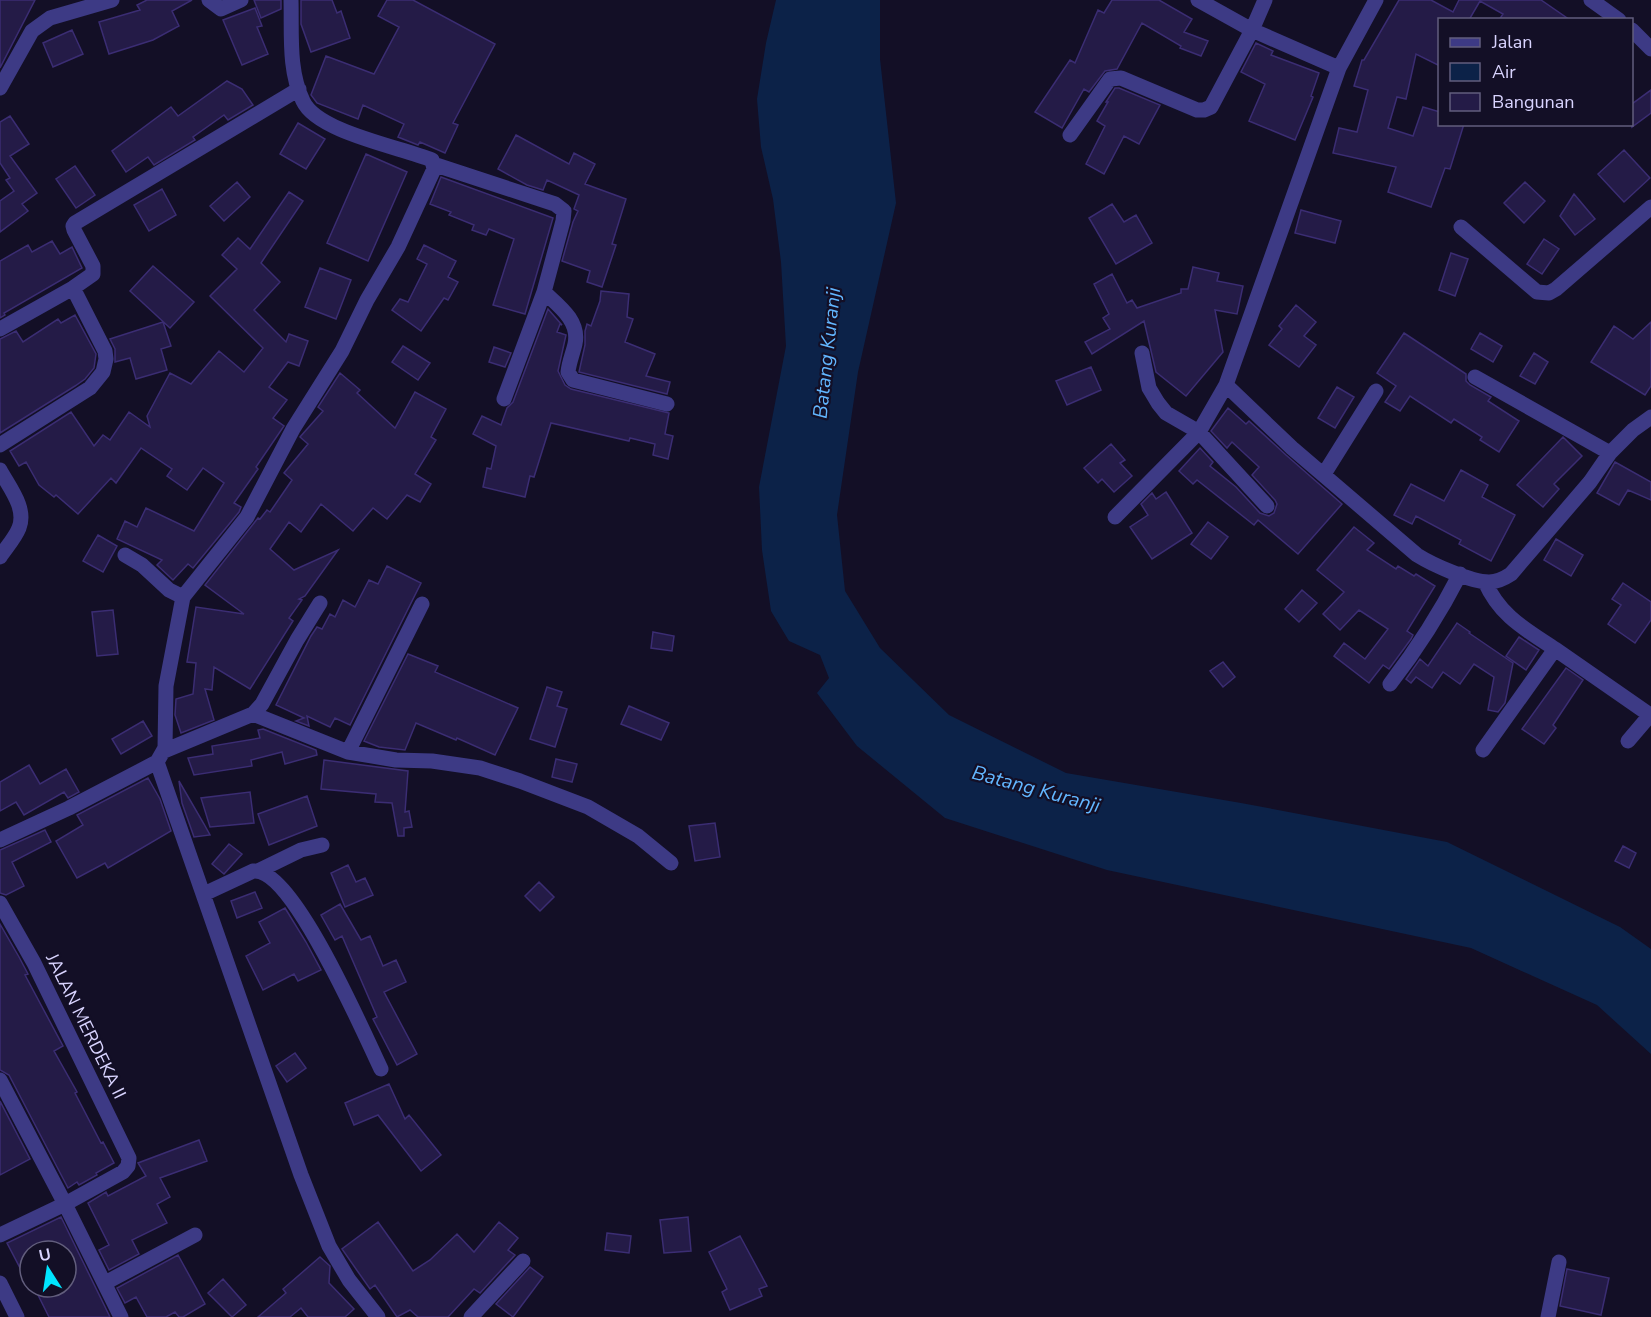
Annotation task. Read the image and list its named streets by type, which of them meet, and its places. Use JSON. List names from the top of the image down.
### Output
{
  "streets": {
    "street": ["JALAN MERDEKA II"]
  },
  "water": ["Batang Kuranji"],
  "legend": ["Jalan", "Air", "Bangunan"],
  "north": "top"
}
